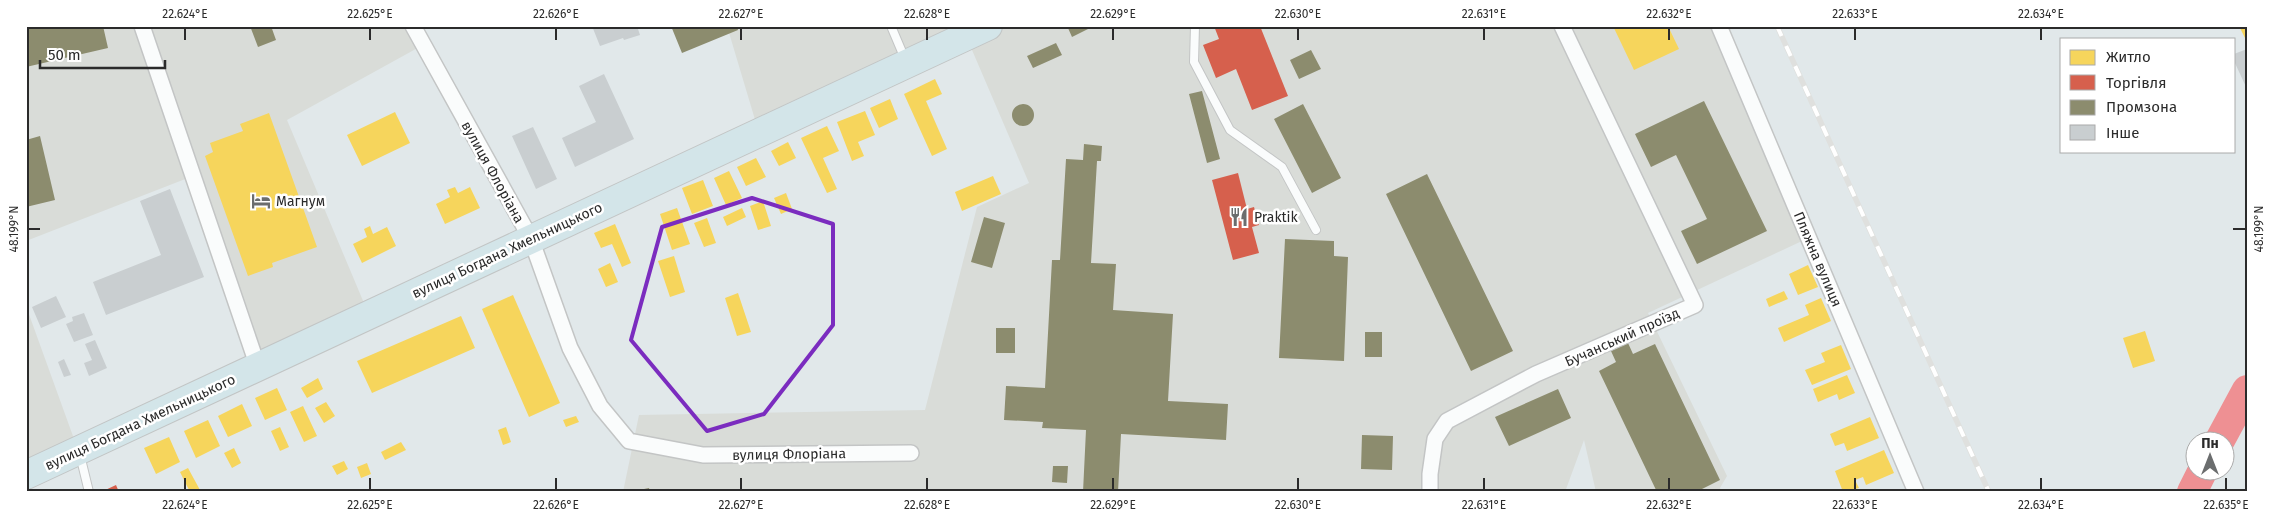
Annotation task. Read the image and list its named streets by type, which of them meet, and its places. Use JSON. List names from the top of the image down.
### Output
{
  "streets": {
    "highway": ["вулиця Богдана Хмельницького"],
    "street": ["вулиця Флоріана", "Пляжна вулиця", "Бучанський проїзд"]
  },
  "crossings": [
    ["вулиця Флоріана", "вулиця Богдана Хмельницького"]
  ],
  "places": {
    "hotel": ["Магнум"],
    "restaurant": ["Praktik"]
  },
  "legend": [
    "Житло",
    "Торгівля",
    "Промзона",
    "Інше"
  ],
  "scale_bar": "50 m",
  "north": "top",
  "coordinates": [
    "22.624°E",
    "22.625°E",
    "22.626°E",
    "22.627°E",
    "22.628°E",
    "22.629°E",
    "22.630°E",
    "22.631°E",
    "22.632°E",
    "22.633°E",
    "22.634°E",
    "48.199°N",
    "22.635°E"
  ]
}
